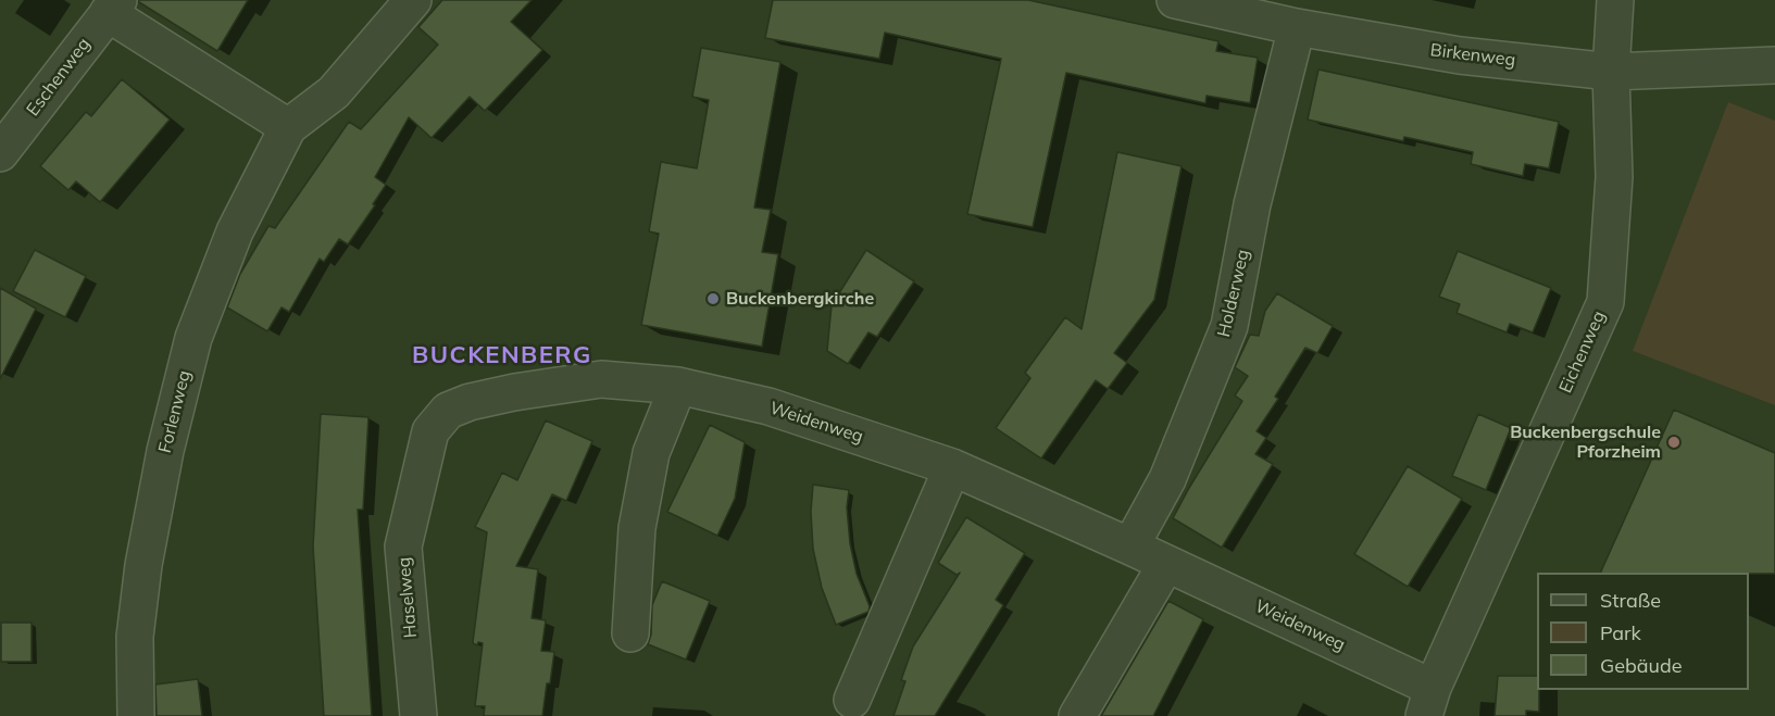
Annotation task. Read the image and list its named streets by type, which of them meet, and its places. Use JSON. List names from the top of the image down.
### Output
{
  "streets": {
    "street": [
      "Birkenweg",
      "Eschenweg",
      "Holderweg",
      "Eichenweg",
      "Forlenweg",
      "Weidenweg",
      "Haselweg"
    ]
  },
  "crossings": [
    ["Birkenweg", "Holderweg"],
    ["Birkenweg", "Eichenweg"],
    ["Holderweg", "Weidenweg"],
    ["Eichenweg", "Weidenweg"],
    ["Weidenweg", "Haselweg"]
  ],
  "districts": ["BUCKENBERG"],
  "places": ["Buckenbergkirche", "Buckenbergschule Pforzheim"],
  "legend": ["Straße", "Park", "Gebäude"]
}
